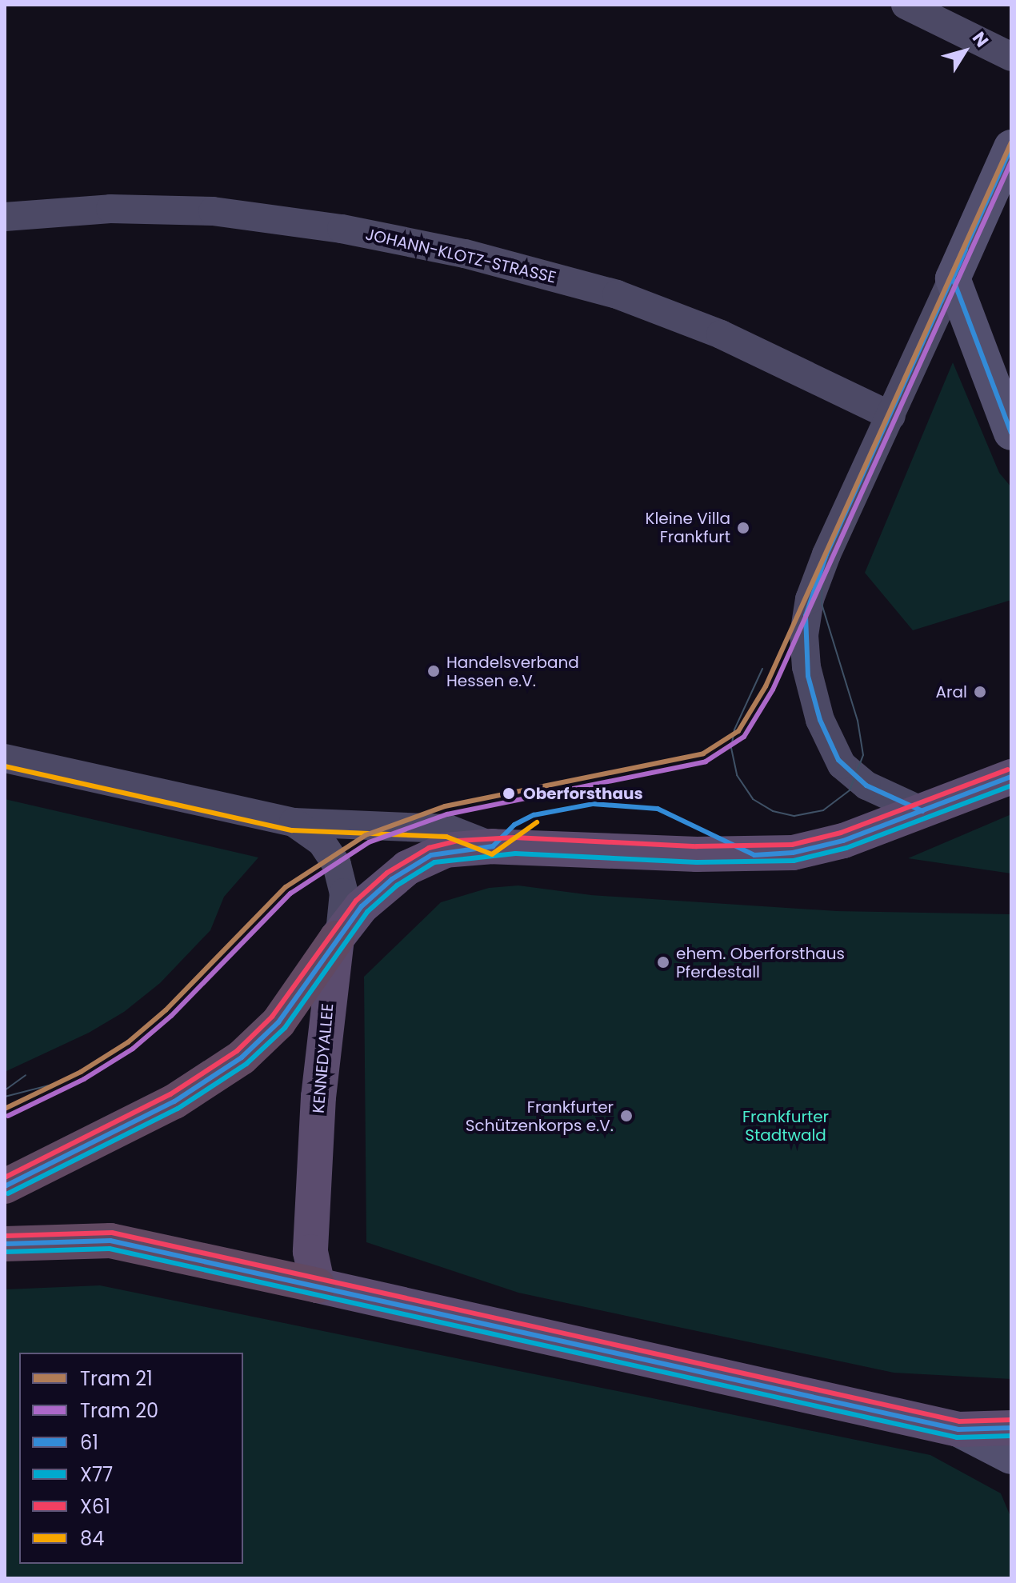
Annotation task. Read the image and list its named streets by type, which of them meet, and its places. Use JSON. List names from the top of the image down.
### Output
{
  "streets": {
    "main road": ["KENNEDYALLEE"],
    "street": ["JOHANN-KLOTZ-STRASSE"]
  },
  "parks": ["Frankfurter Stadtwald"],
  "places": [
    "Kleine Villa Frankfurt",
    "Handelsverband Hessen e.V.",
    "Aral",
    "Oberforsthaus",
    "ehem. Oberforsthaus Pferdestall",
    "Frankfurter Schützenkorps e.V."
  ],
  "lines": [
    "tram line 21",
    "transit line 61",
    "tram line 20",
    "transit line 84",
    "transit line X61",
    "transit line X77"
  ],
  "legend": [
    "Tram 21",
    "Tram 20",
    "61",
    "X77",
    "X61",
    "84"
  ],
  "north": "top right"
}
